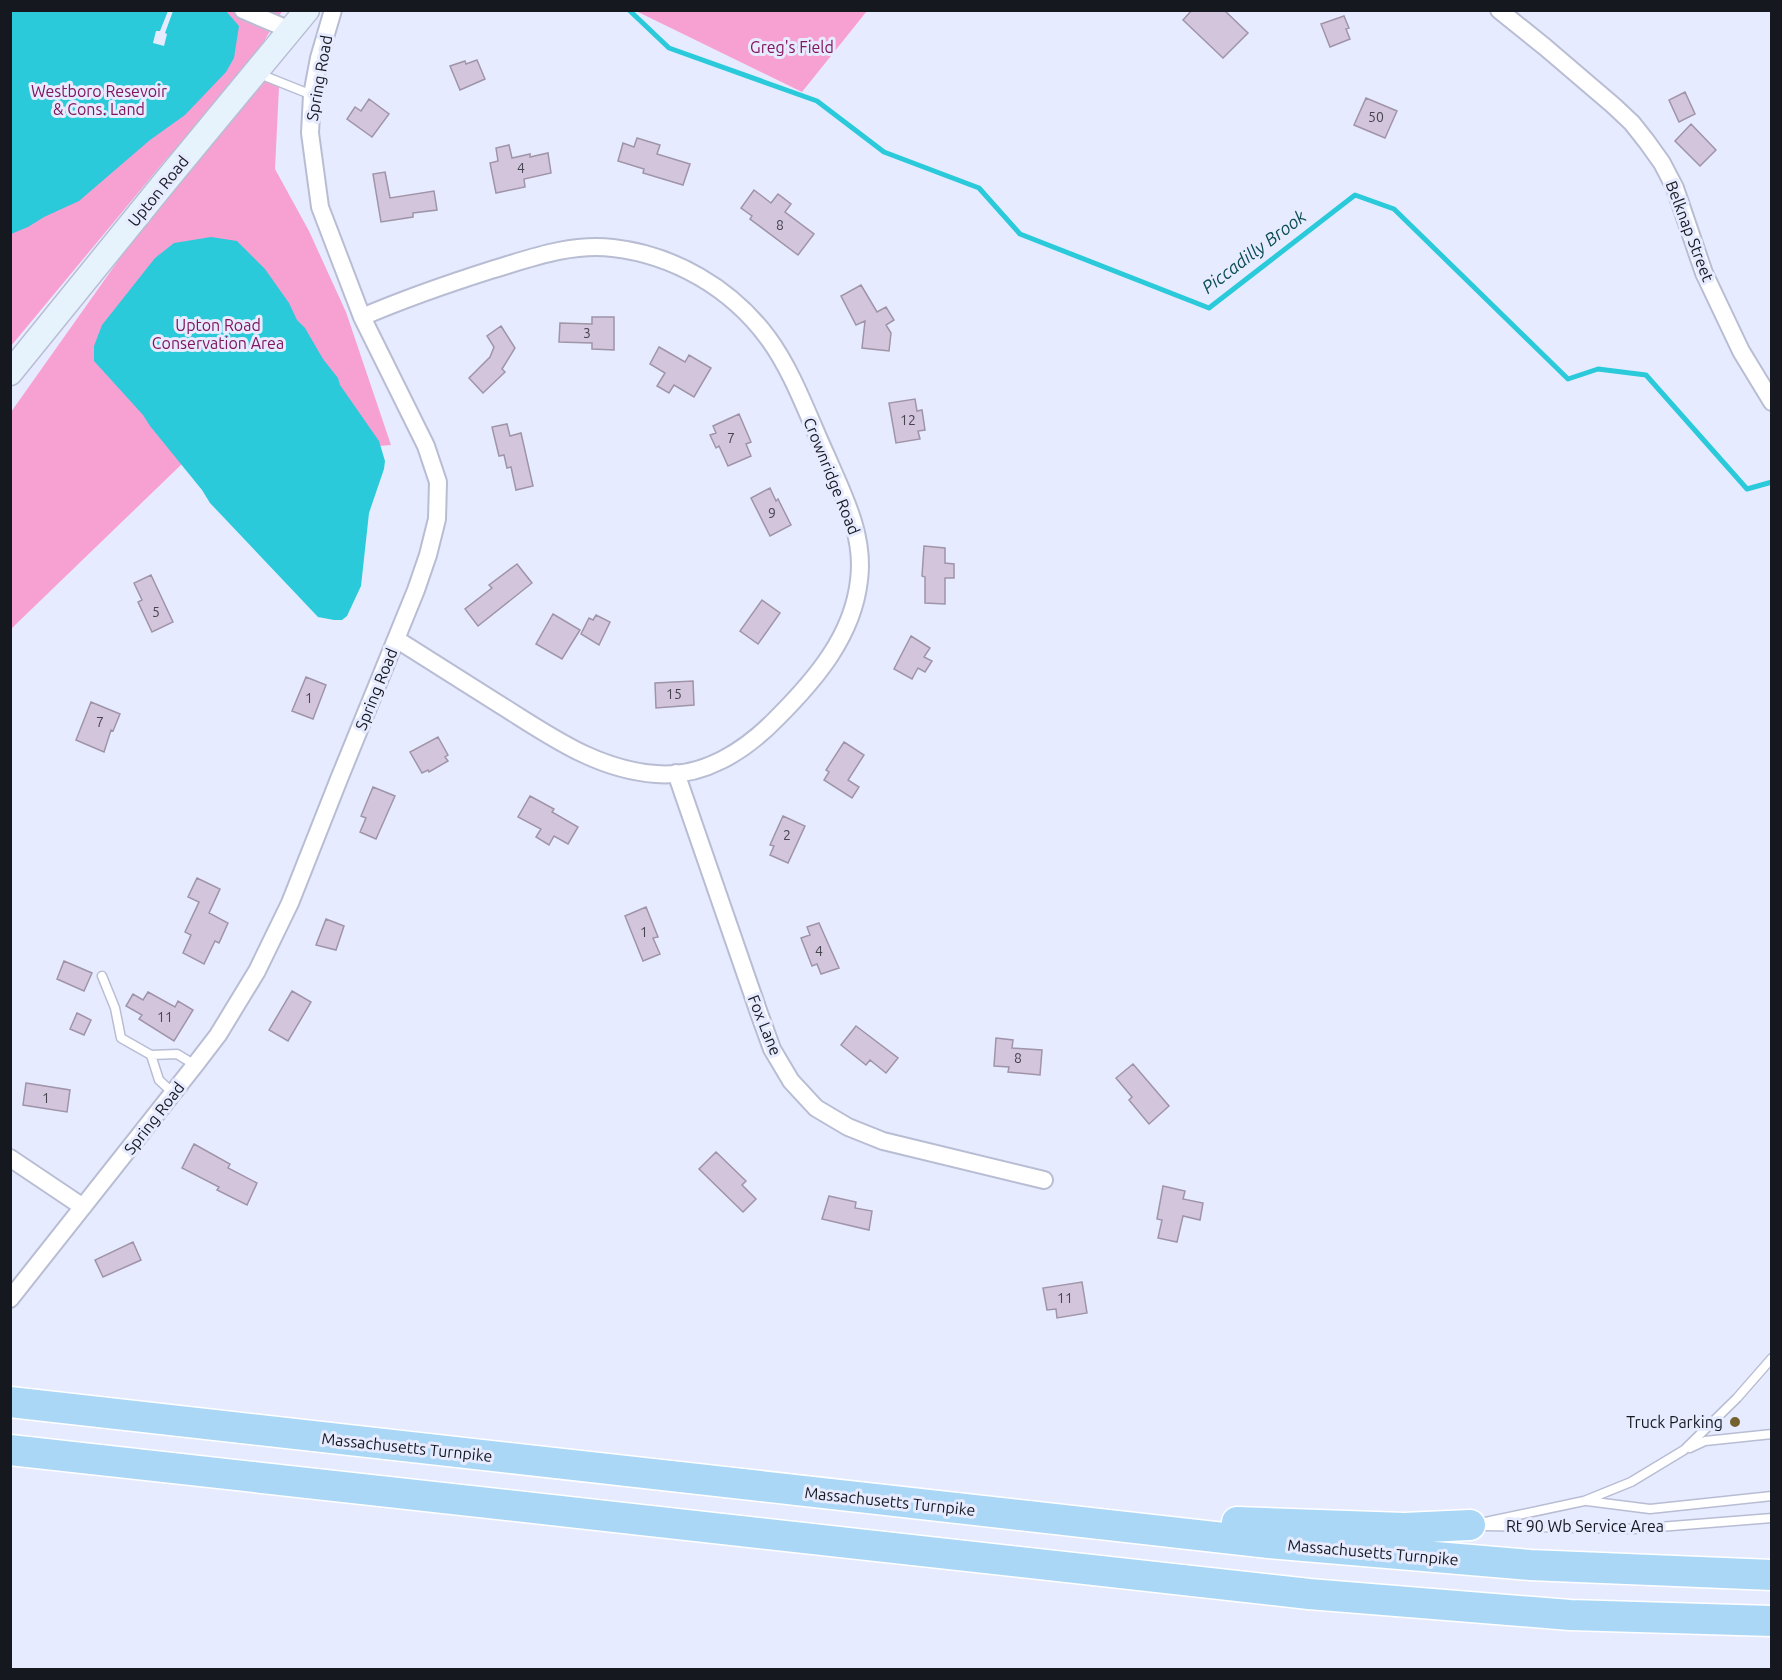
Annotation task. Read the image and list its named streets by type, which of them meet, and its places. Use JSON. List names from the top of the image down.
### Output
{
  "streets": {
    "highway": ["Massachusetts Turnpike"],
    "main road": ["Upton Road"],
    "street": [
      "Spring Road",
      "Belknap Street",
      "Crownridge Road",
      "Fox Lane"
    ],
    "lane": ["Rt 90 Wb Service Area"]
  },
  "crossings": [
    ["Spring Road", "Crownridge Road"],
    ["Crownridge Road", "Fox Lane"]
  ],
  "water": ["Piccadilly Brook"],
  "parks": ["Greg's Field", "Westboro Resevoir & Cons. Land", "Upton Road Conservation Area"],
  "places": ["Truck Parking"],
  "house_numbers": [
    "50",
    "4",
    "8",
    "3",
    "12",
    "7",
    "9",
    "5",
    "15",
    "1",
    "7",
    "2",
    "1",
    "4",
    "11",
    "8",
    "1",
    "11"
  ]
}
